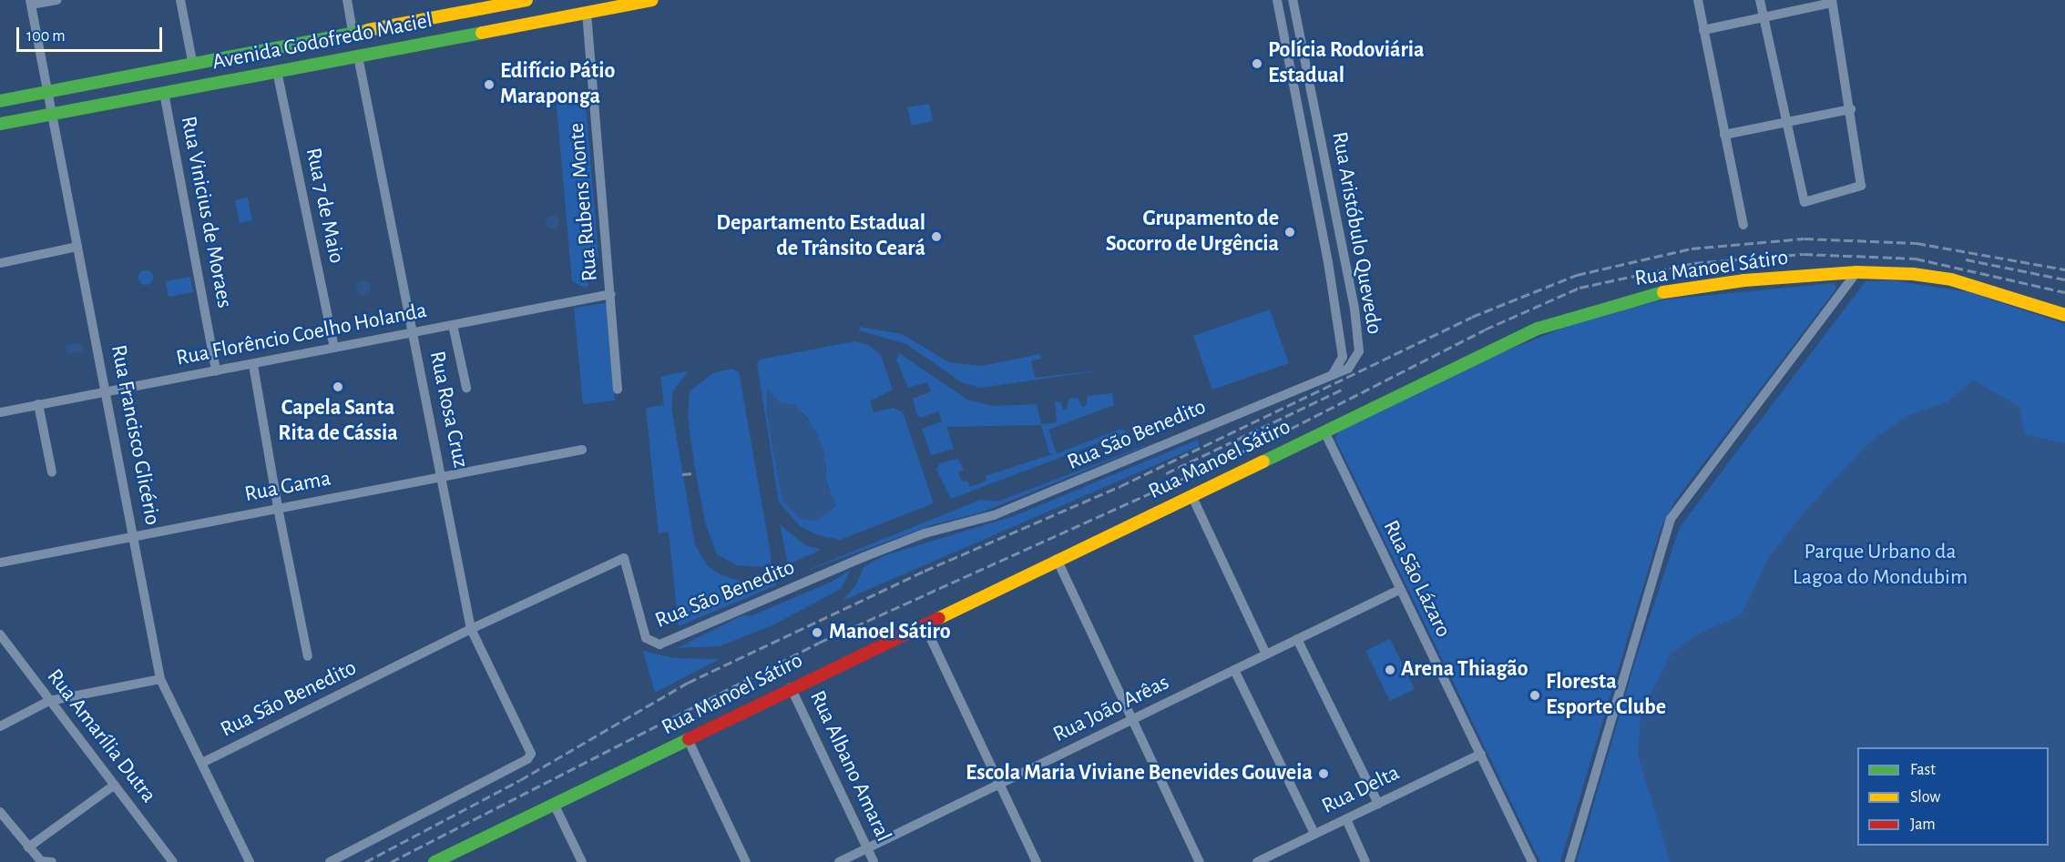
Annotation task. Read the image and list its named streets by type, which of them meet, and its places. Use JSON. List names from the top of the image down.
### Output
{
  "streets": {
    "street": [
      "Avenida Godofredo Maciel",
      "Rua Rubens Monte",
      "Rua 7 de Maio",
      "Rua Vinicius de Moraes",
      "Rua Aristóbulo Quevedo",
      "Rua Manoel Sátiro",
      "Rua Florêncio Coelho Holanda",
      "Rua Rosa Cruz",
      "Rua Francisco Glicério",
      "Rua São Benedito",
      "Rua Gama",
      "Rua São Lázaro",
      "Rua João Arêas",
      "Rua Amarília Dutra",
      "Rua Albano Amaral",
      "Rua Delta"
    ]
  },
  "crossings": [
    ["Avenida Godofredo Maciel", "Rua Rubens Monte"],
    ["Avenida Godofredo Maciel", "Rua 7 de Maio"],
    ["Avenida Godofredo Maciel", "Rua Vinicius de Moraes"],
    ["Avenida Godofredo Maciel", "Rua Rosa Cruz"],
    ["Avenida Godofredo Maciel", "Rua Francisco Glicério"],
    ["Rua Rubens Monte", "Rua Florêncio Coelho Holanda"],
    ["Rua 7 de Maio", "Rua Florêncio Coelho Holanda"],
    ["Rua Vinicius de Moraes", "Rua Florêncio Coelho Holanda"],
    ["Rua Aristóbulo Quevedo", "Rua São Benedito"],
    ["Rua Manoel Sátiro", "Rua São Lázaro"],
    ["Rua Manoel Sátiro", "Rua Albano Amaral"],
    ["Rua Florêncio Coelho Holanda", "Rua Rosa Cruz"],
    ["Rua Florêncio Coelho Holanda", "Rua Francisco Glicério"],
    ["Rua Rosa Cruz", "Rua São Benedito"],
    ["Rua Rosa Cruz", "Rua Gama"],
    ["Rua Francisco Glicério", "Rua São Benedito"],
    ["Rua Francisco Glicério", "Rua Gama"],
    ["Rua São Lázaro", "Rua João Arêas"],
    ["Rua São Lázaro", "Rua Delta"],
    ["Rua João Arêas", "Rua Albano Amaral"]
  ],
  "parks": ["Parque Urbano da Lagoa do Mondubim"],
  "places": [
    "Polícia Rodoviária Estadual",
    "Edifício Pátio Maraponga",
    "Grupamento de Socorro de Urgência",
    "Departamento Estadual de Trânsito Ceará",
    "Capela Santa Rita de Cássia",
    "Manoel Sátiro",
    "Arena Thiagão",
    "Floresta Esporte Clube",
    "Escola Maria Viviane Benevides Gouveia"
  ],
  "legend": ["Fast", "Slow", "Jam"],
  "scale_bar": "100 m"
}
